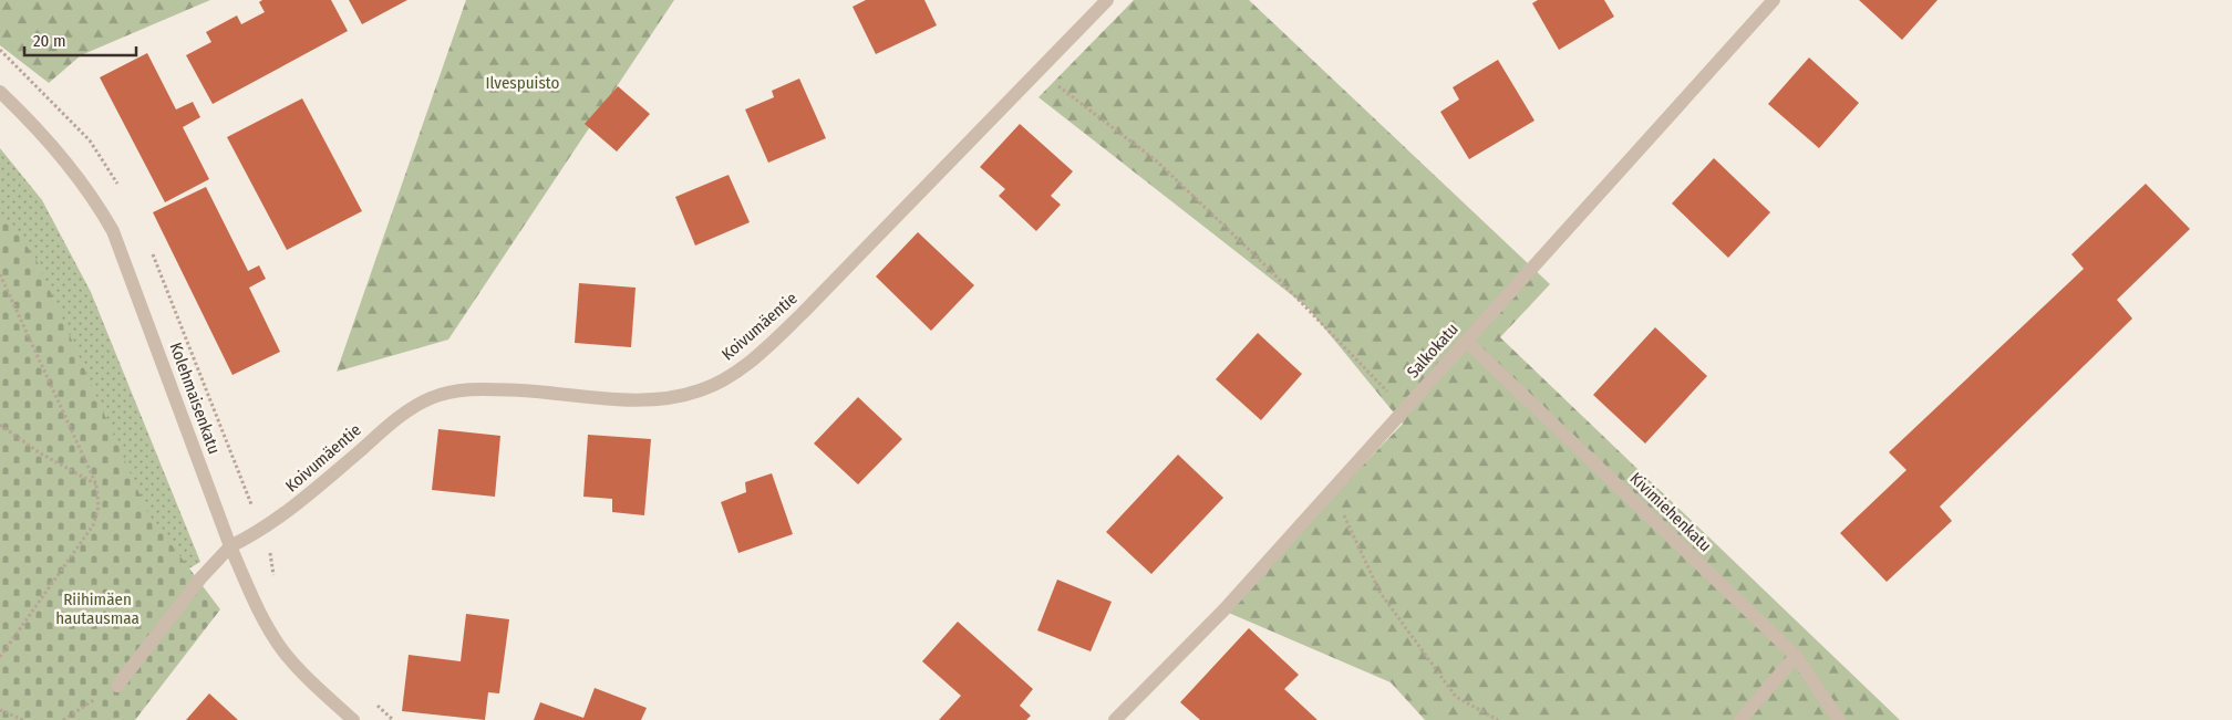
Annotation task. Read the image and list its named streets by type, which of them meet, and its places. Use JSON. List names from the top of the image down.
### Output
{
  "streets": {
    "street": [
      "Koivumäentie",
      "Salkokatu",
      "Kolehmaisenkatu",
      "Kivimiehenkatu"
    ]
  },
  "crossings": [
    ["Koivumäentie", "Kolehmaisenkatu"],
    ["Salkokatu", "Kivimiehenkatu"]
  ],
  "parks": ["Ilvespuisto", "Riihimäen hautausmaa"],
  "scale_bar": "20 m"
}
